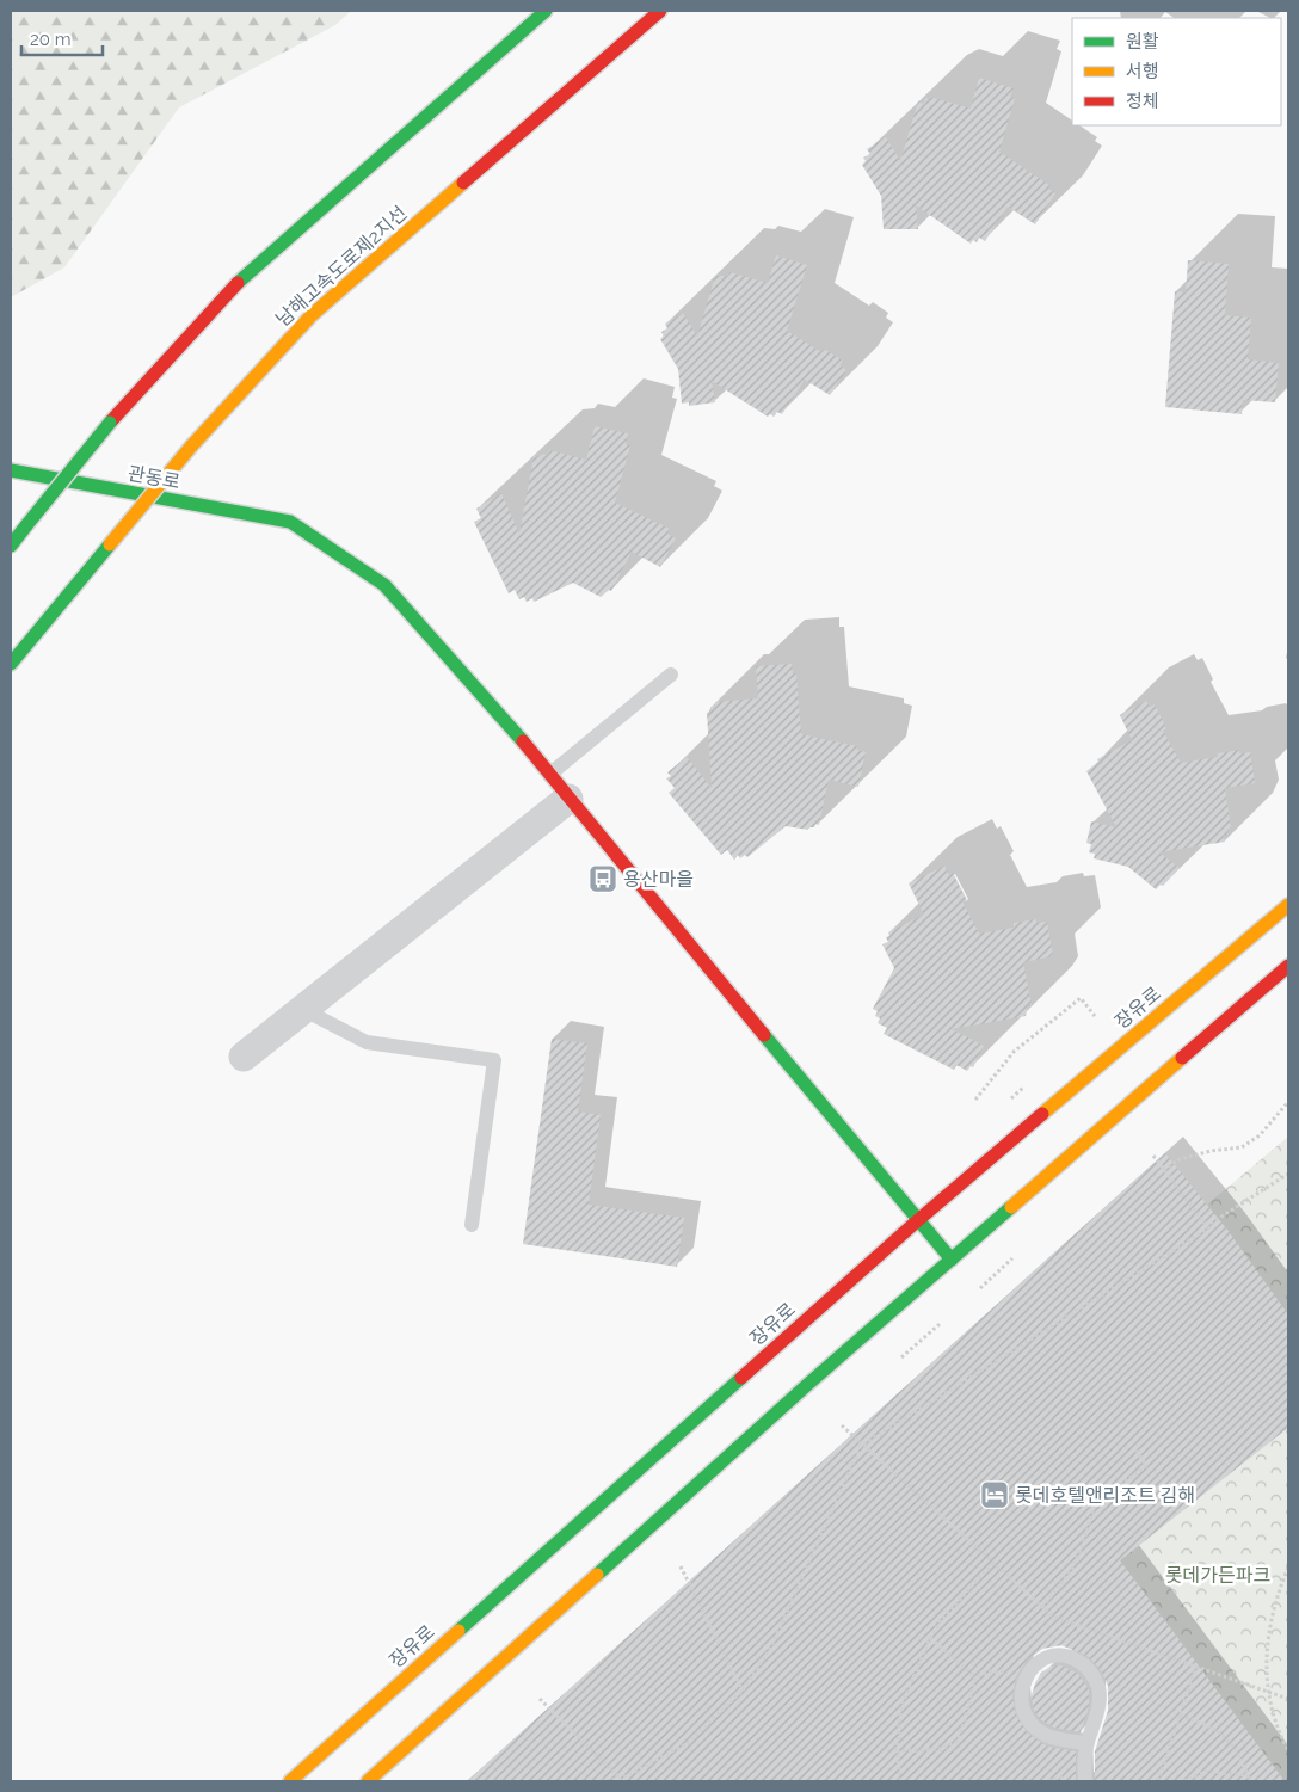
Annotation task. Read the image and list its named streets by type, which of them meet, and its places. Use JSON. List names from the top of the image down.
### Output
{
  "streets": {
    "main road": ["남해고속도로제2지선", "관동로", "장유로"]
  },
  "parks": ["롯데가든파크"],
  "places": {
    "bus stop": ["용산마을"],
    "hotel": ["롯데호텔앤리조트 김해"]
  },
  "legend": ["원활", "서행", "정체"],
  "scale_bar": "20 m"
}
